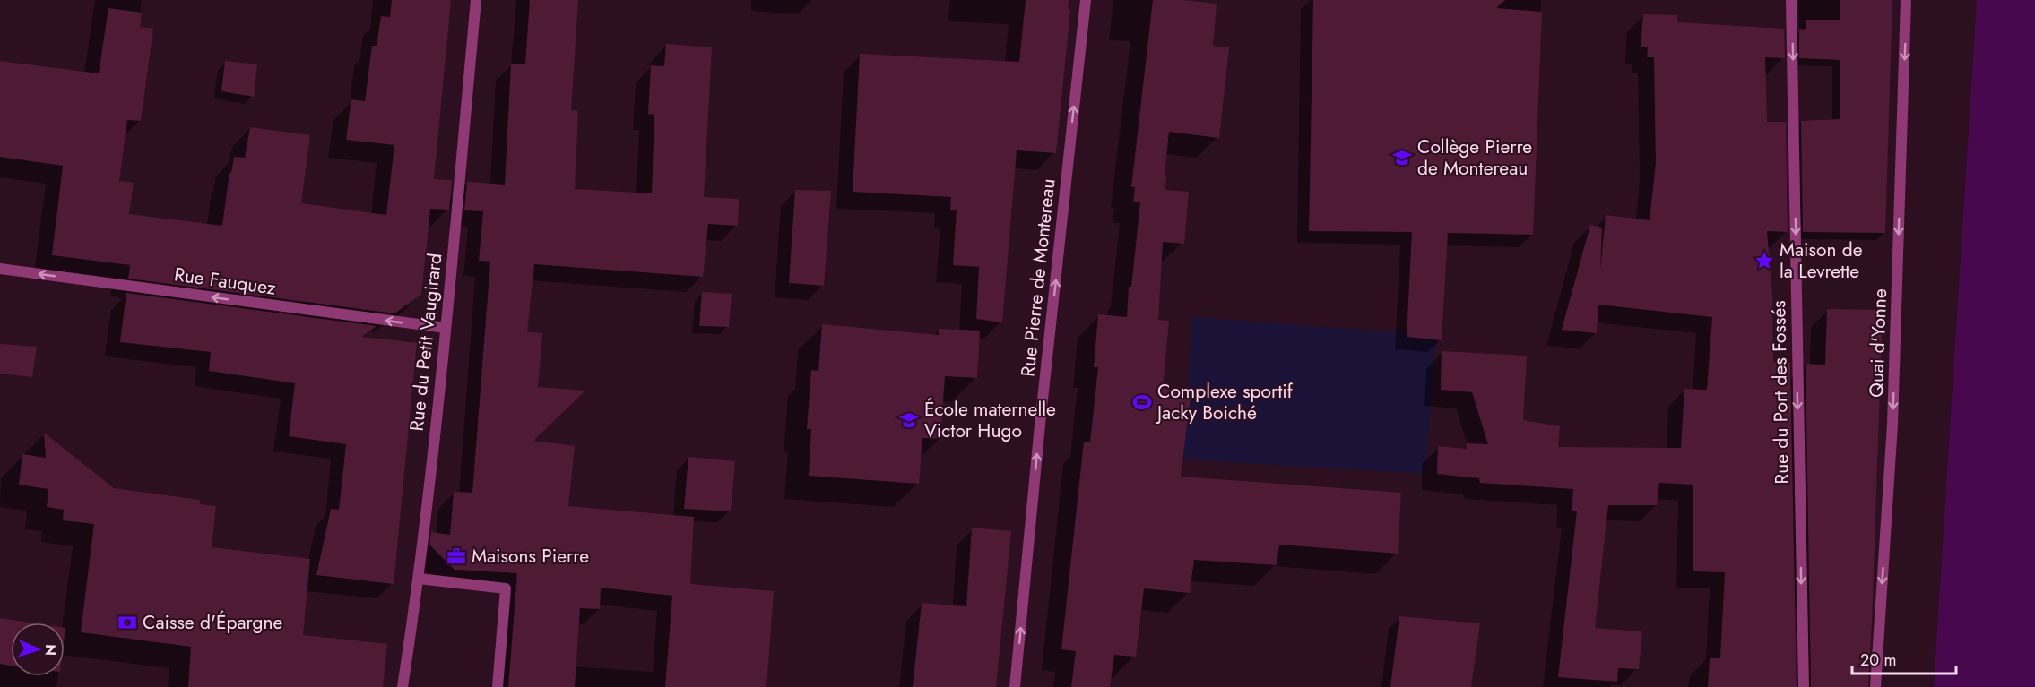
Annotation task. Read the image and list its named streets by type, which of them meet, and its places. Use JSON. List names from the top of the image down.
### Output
{
  "streets": {
    "street": [
      "Rue Pierre de Montereau",
      "Rue Fauquez",
      "Rue du Petit Vaugirard",
      "Quai d'Yonne",
      "Rue du Port des Fossés"
    ]
  },
  "crossings": [
    ["Rue Fauquez", "Rue du Petit Vaugirard"]
  ],
  "one_way": [
    "Rue Pierre de Montereau",
    "Rue Fauquez",
    "Quai d'Yonne",
    "Rue du Port des Fossés"
  ],
  "places": {
    "school or university": ["Collège Pierre de Montereau", "École maternelle Victor Hugo"],
    "place": ["Maison de la Levrette"],
    "sports": ["Complexe sportif Jacky Boiché"],
    "office": ["Maisons Pierre"],
    "bank": ["Caisse d'Épargne"]
  },
  "scale_bar": "20 m",
  "north": "right"
}
